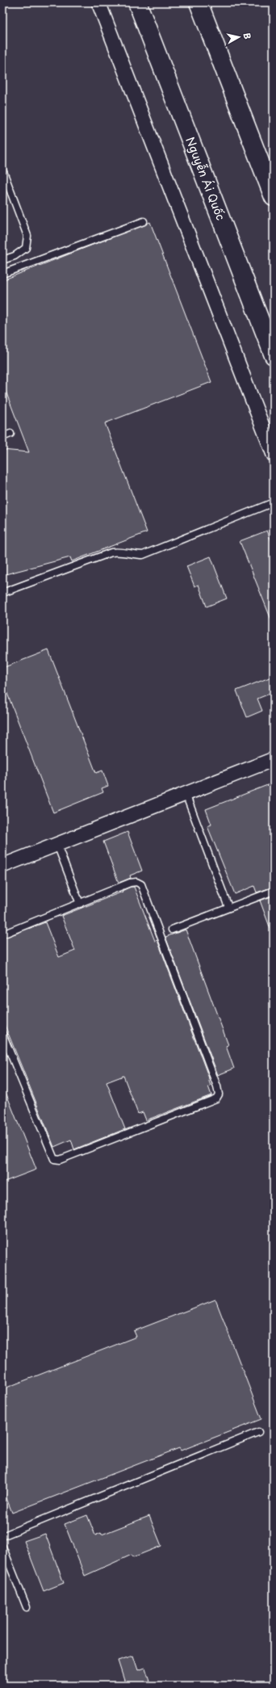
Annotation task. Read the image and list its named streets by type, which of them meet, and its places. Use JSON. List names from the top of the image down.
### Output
{
  "streets": {
    "main road": ["Nguyễn Ái Quốc"]
  },
  "north": "right"
}
